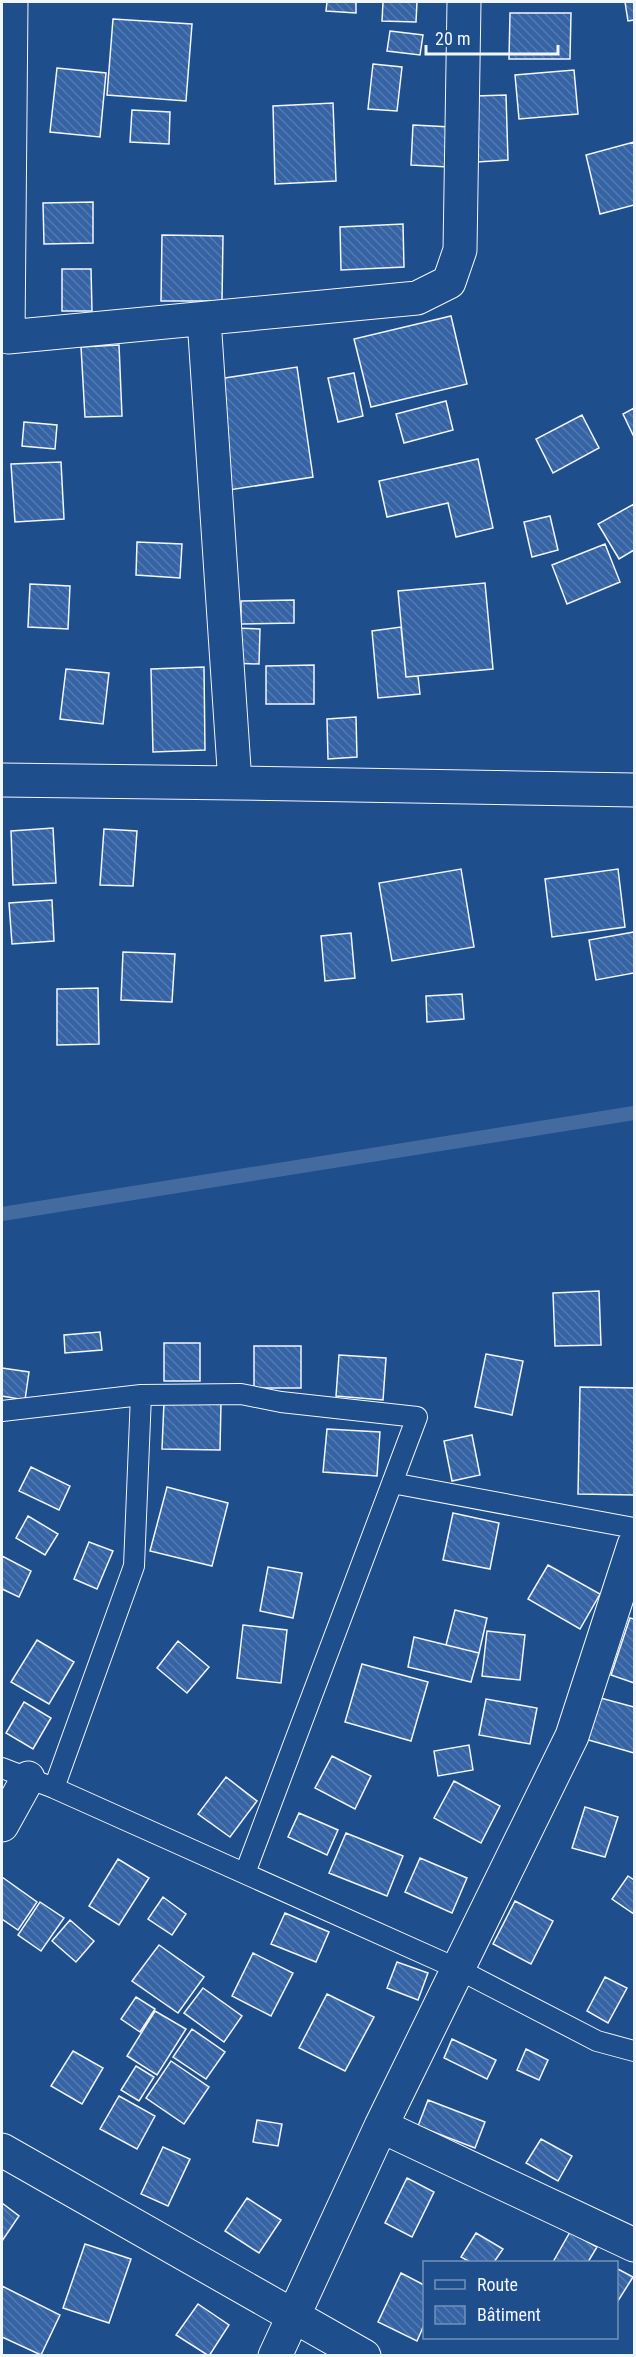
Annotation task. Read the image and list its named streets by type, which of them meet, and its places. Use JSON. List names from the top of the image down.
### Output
{
  "legend": ["Route", "Bâtiment"],
  "scale_bar": "20 m"
}
